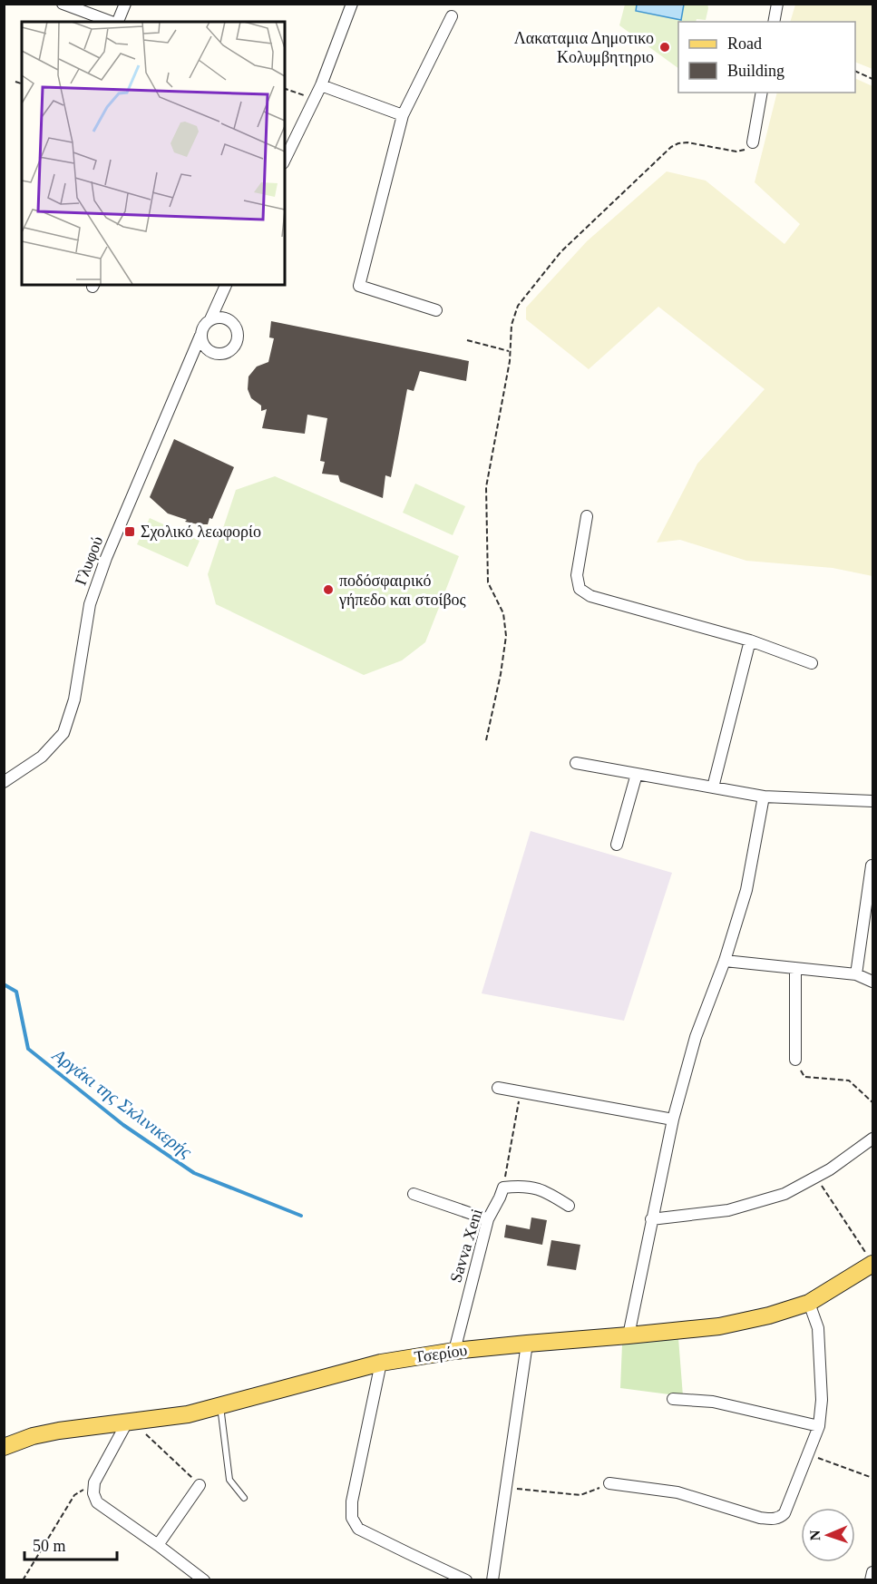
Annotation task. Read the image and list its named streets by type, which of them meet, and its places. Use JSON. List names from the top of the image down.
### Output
{
  "streets": {
    "main road": ["Τσερίου"],
    "street": ["Γλυφού", "Savva Xeni"]
  },
  "crossings": [
    ["Savva Xeni", "Τσερίου"]
  ],
  "water": ["Αργάκι της Σκλινικερής"],
  "places": {
    "other": ["Λακαταμια Δημοτικο Κολυμβητηριο", "ποδόσφαιρικό γήπεδο και στοίβος"],
    "transit": ["Σχολικό λεωφορίο"]
  },
  "legend": ["Road", "Building"],
  "scale_bar": "50 m",
  "north": "left"
}
